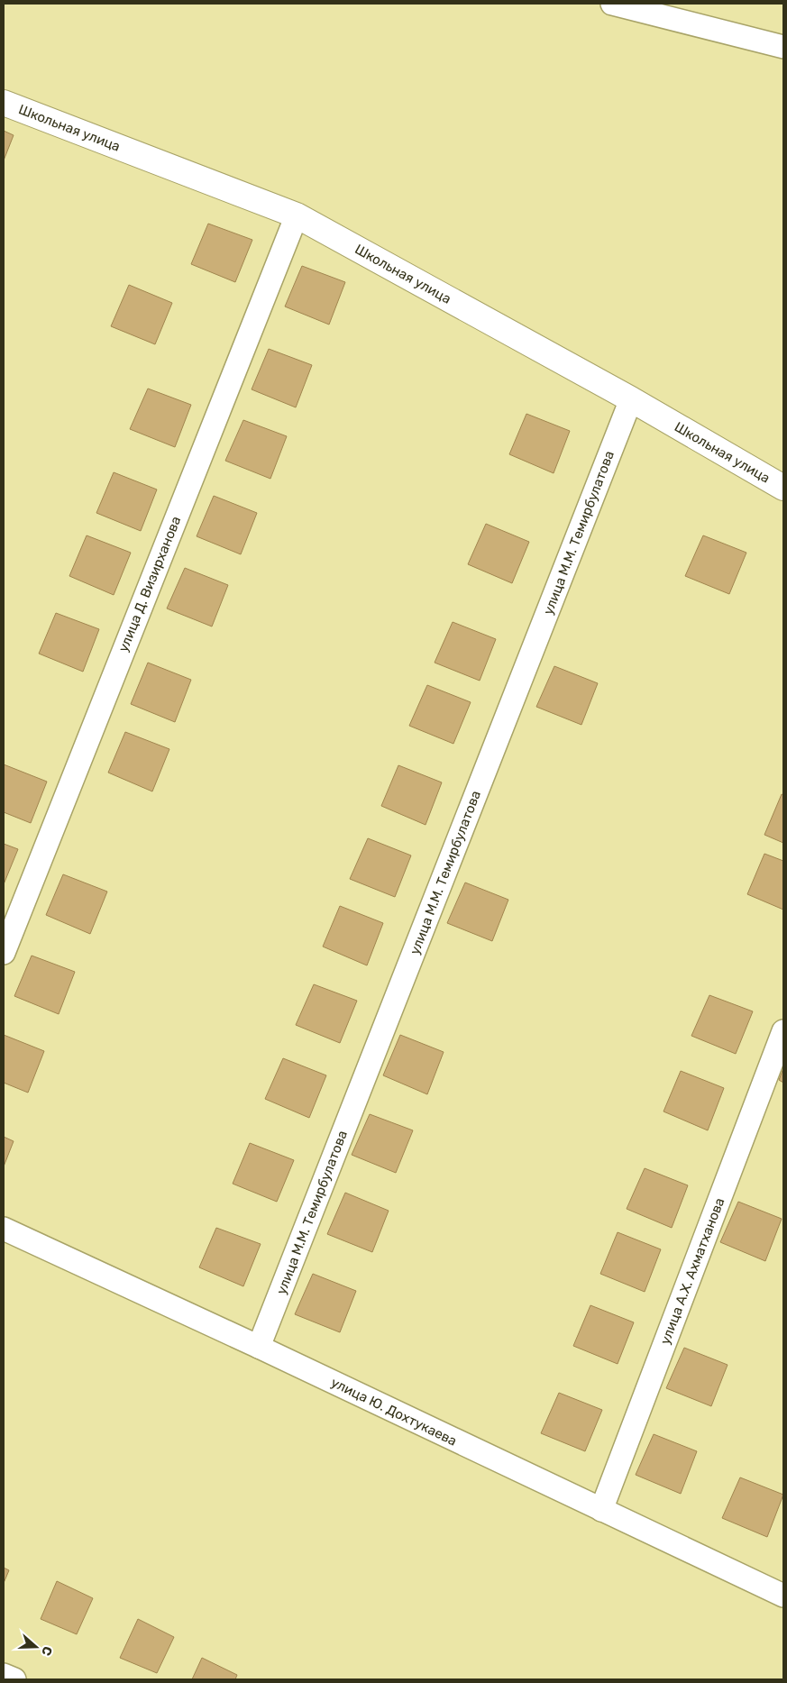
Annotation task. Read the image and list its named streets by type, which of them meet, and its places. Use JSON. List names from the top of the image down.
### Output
{
  "streets": {
    "main road": ["Школьная улица"],
    "street": [
      "улица М.М. Темирбулатова",
      "улица Д. Визирханова",
      "улица А.Х. Ахматханова",
      "улица Ю. Дохтукаева"
    ]
  },
  "crossings": [
    ["Школьная улица", "улица М.М. Темирбулатова"],
    ["Школьная улица", "улица Д. Визирханова"],
    ["улица М.М. Темирбулатова", "улица Ю. Дохтукаева"],
    ["улица А.Х. Ахматханова", "улица Ю. Дохтукаева"]
  ],
  "north": "right"
}
